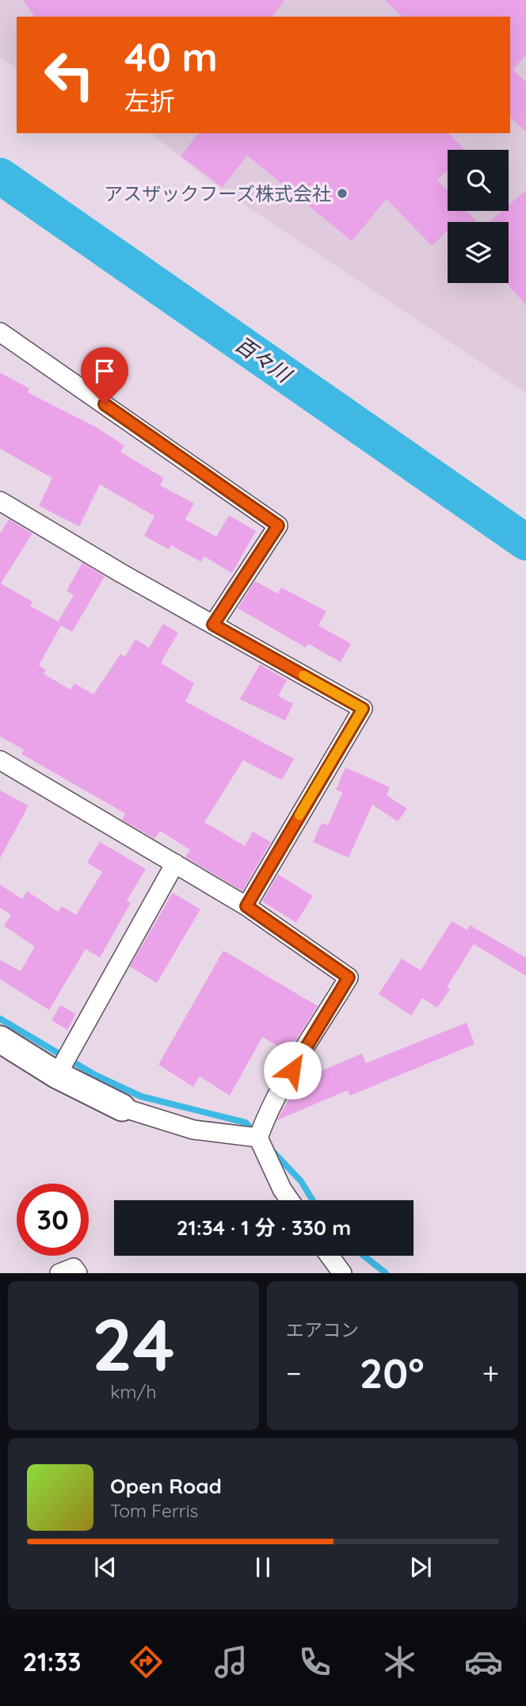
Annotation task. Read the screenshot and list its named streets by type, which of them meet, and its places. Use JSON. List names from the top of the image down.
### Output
{
  "water": ["百々川"],
  "places": ["アスザックフーズ株式会社"],
  "page": {
    "turn": ["40 m", "左折"],
    "limit": "30",
    "trip": "21:34 · 1 分 · 330 m",
    "tile": [
      ["24", "km/h"],
      "エアコン"
    ],
    "heat": ["−", "20°", "+"],
    "song": ["Open Road", "Tom Ferris"],
    "tabs": "21:33"
  }
}
